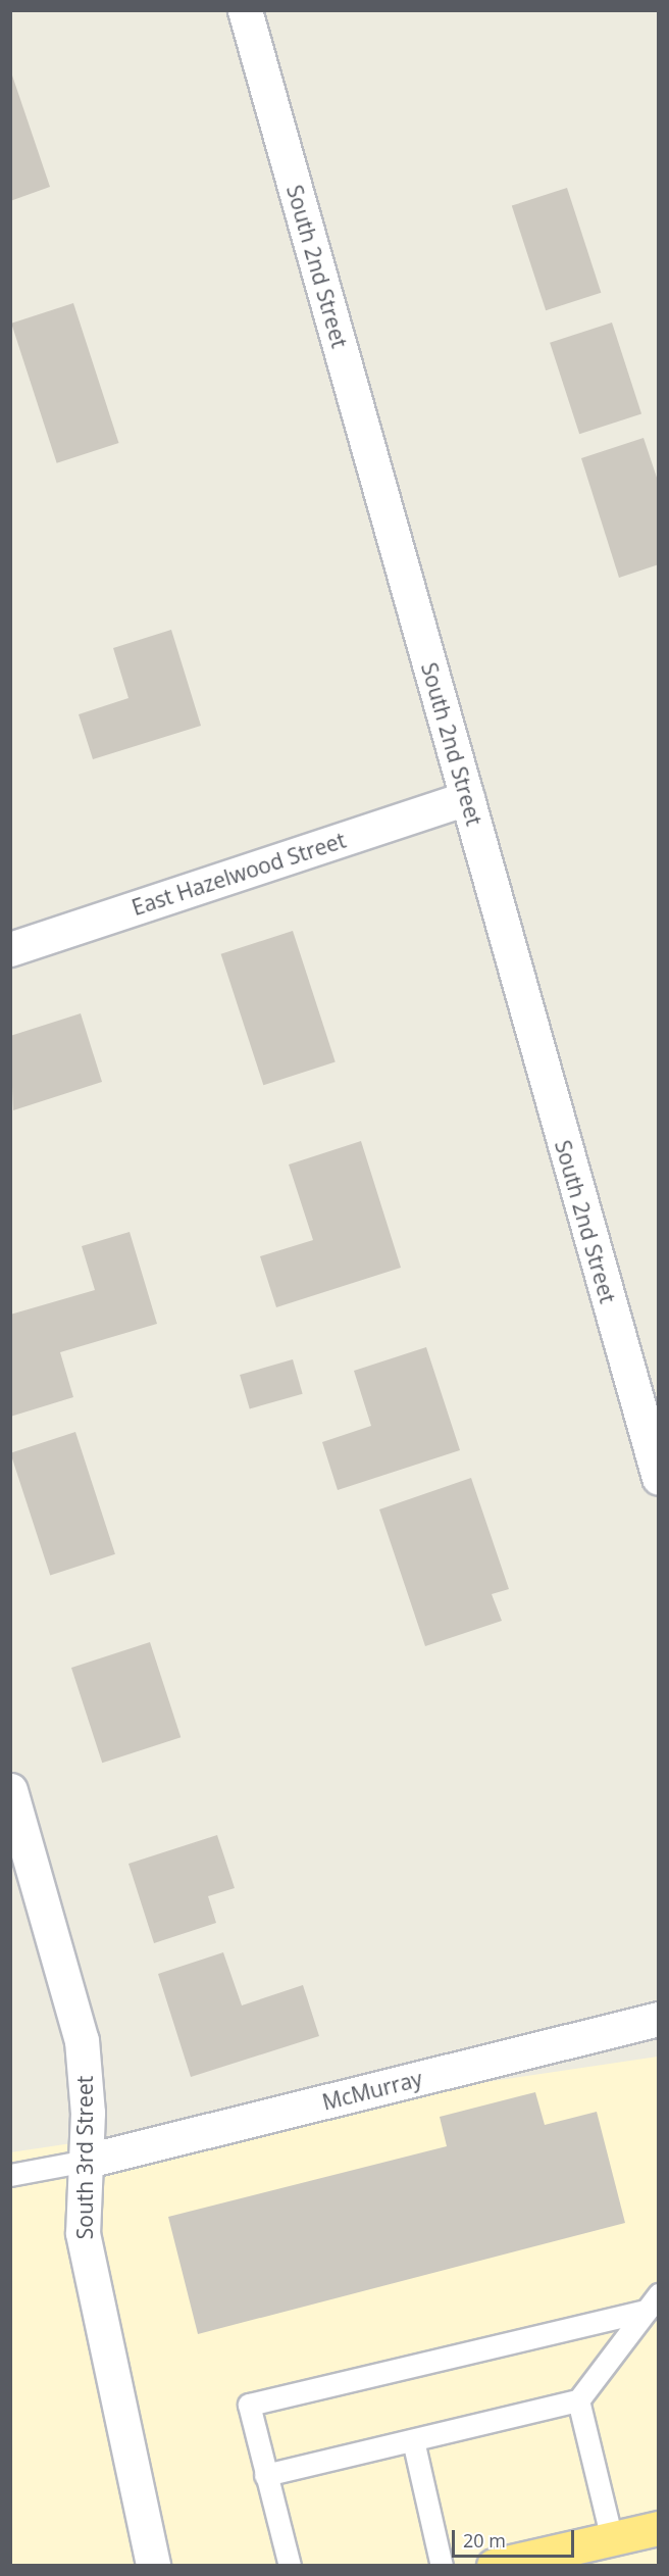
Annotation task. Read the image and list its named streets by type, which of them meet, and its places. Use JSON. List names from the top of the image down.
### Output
{
  "streets": {
    "street": [
      "South 2nd Street",
      "East Hazelwood Street",
      "McMurray",
      "South 3rd Street"
    ]
  },
  "crossings": [
    ["South 2nd Street", "East Hazelwood Street"],
    ["McMurray", "South 3rd Street"]
  ],
  "scale_bar": "20 m"
}
